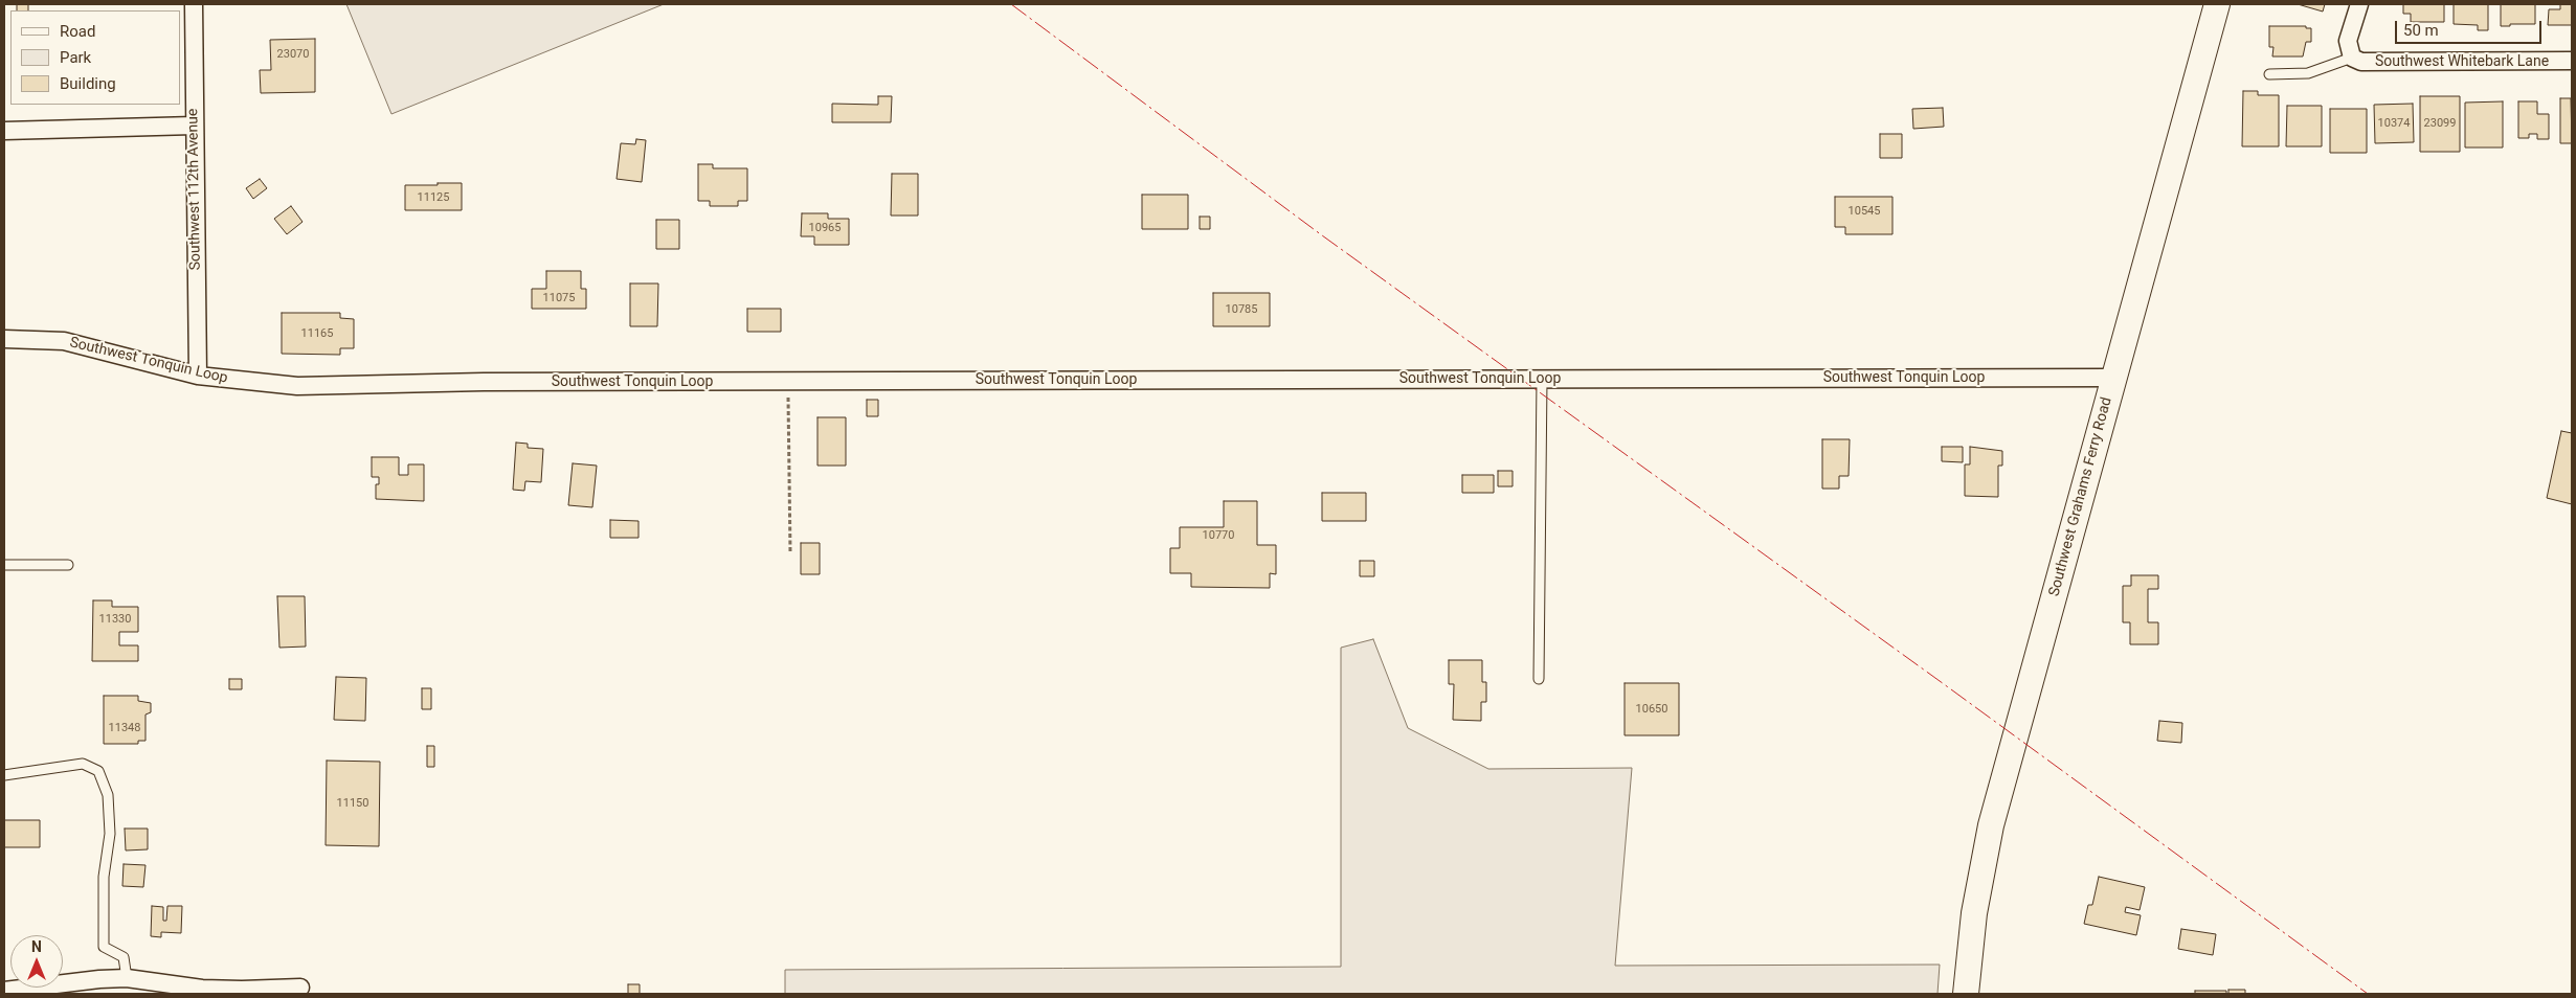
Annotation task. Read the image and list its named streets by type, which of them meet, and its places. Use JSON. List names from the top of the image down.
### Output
{
  "streets": {
    "street": [
      "Southwest Whitebark Lane",
      "Southwest 112th Avenue",
      "Southwest Tonquin Loop",
      "Southwest Grahams Ferry Road"
    ]
  },
  "crossings": [
    ["Southwest 112th Avenue", "Southwest Tonquin Loop"],
    ["Southwest Tonquin Loop", "Southwest Grahams Ferry Road"]
  ],
  "house_numbers": [
    "23070",
    "10374",
    "23099",
    "11125",
    "10545",
    "10965",
    "11075",
    "10785",
    "11165",
    "10770",
    "11330",
    "10650",
    "11348",
    "11150"
  ],
  "legend": ["Road", "Park", "Building"],
  "scale_bar": "50 m",
  "north": "top"
}
